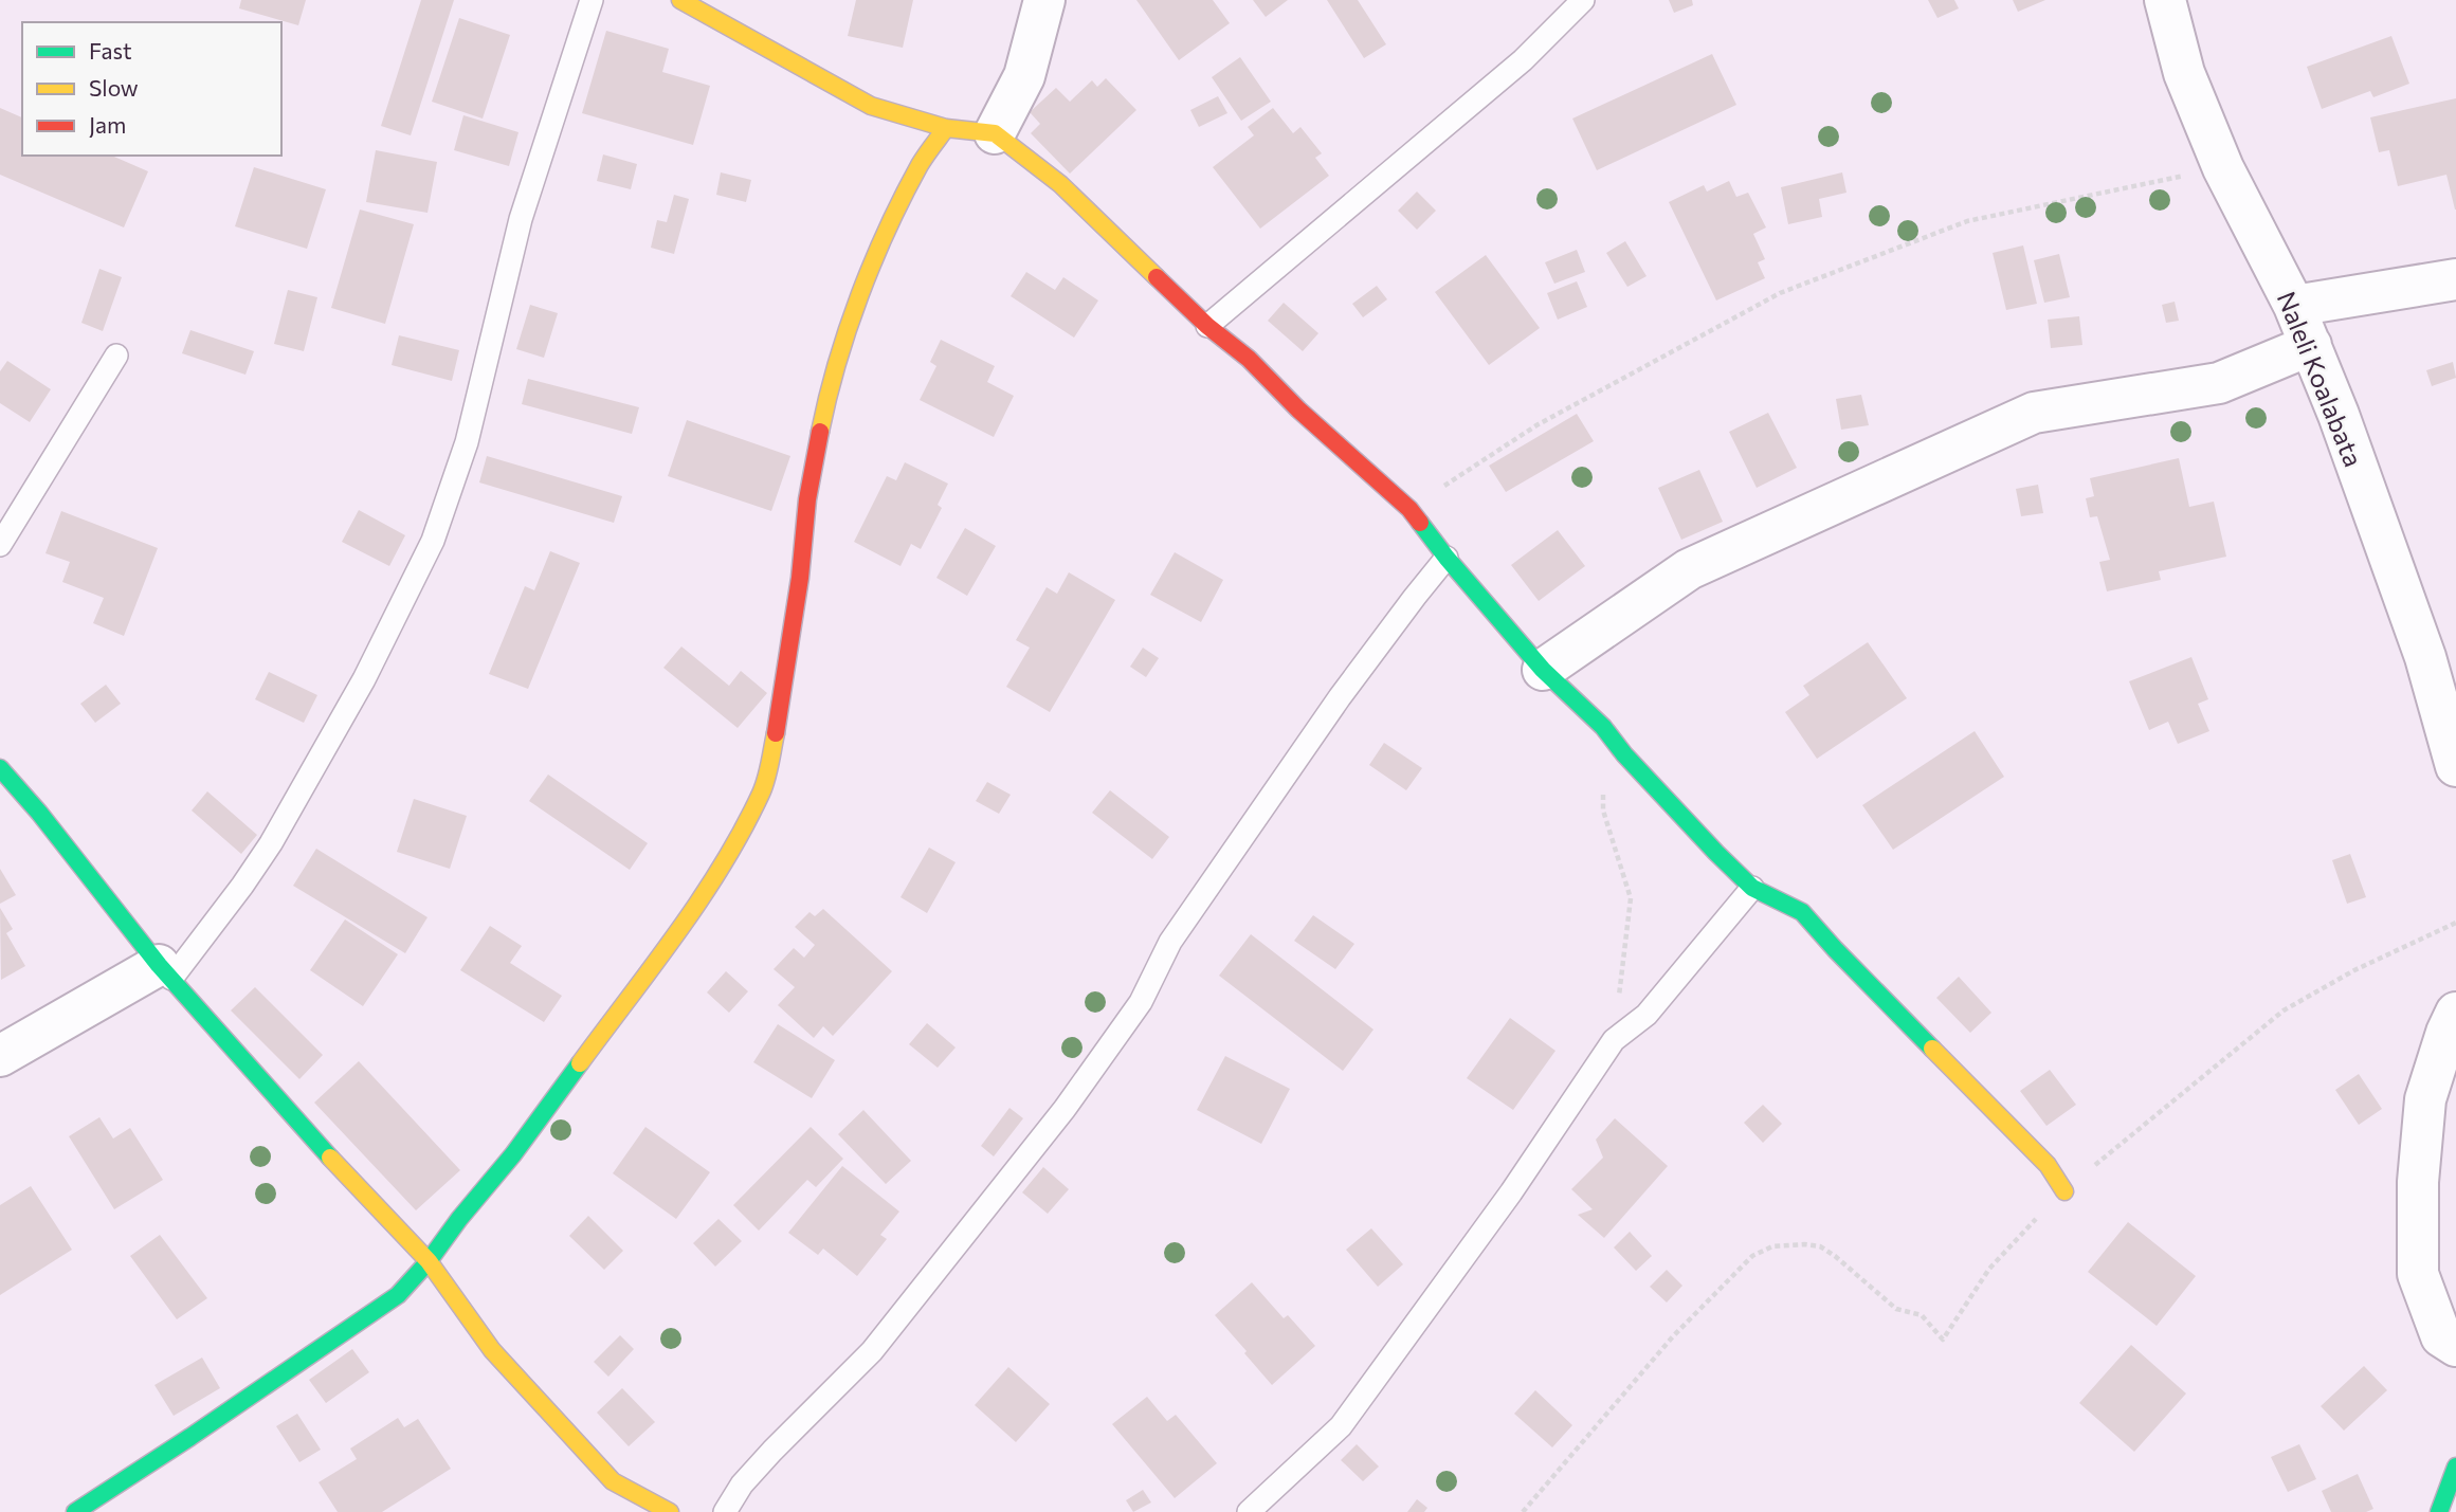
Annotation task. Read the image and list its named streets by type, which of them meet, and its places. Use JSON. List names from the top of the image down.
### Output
{
  "streets": {
    "street": ["Naleli Koalabata"]
  },
  "legend": ["Fast", "Slow", "Jam"]
}
